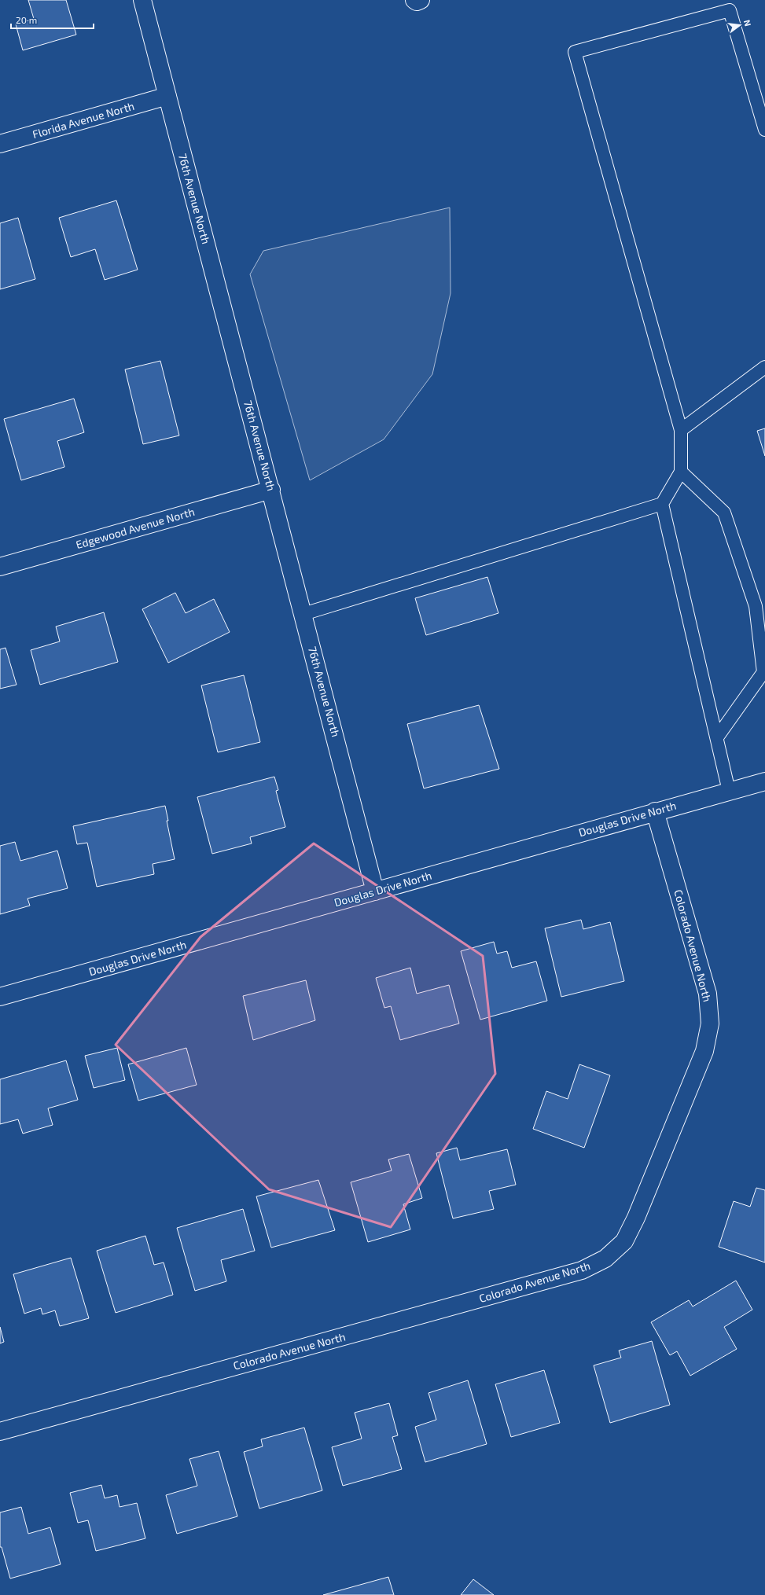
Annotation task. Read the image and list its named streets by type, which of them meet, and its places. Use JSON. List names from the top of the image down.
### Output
{
  "streets": {
    "street": [
      "Florida Avenue North",
      "76th Avenue North",
      "Edgewood Avenue North",
      "Douglas Drive North",
      "Colorado Avenue North"
    ]
  },
  "crossings": [
    ["Florida Avenue North", "76th Avenue North"],
    ["76th Avenue North", "Edgewood Avenue North"],
    ["76th Avenue North", "Douglas Drive North"],
    ["Douglas Drive North", "Colorado Avenue North"]
  ],
  "scale_bar": "20 m",
  "north": "right"
}
